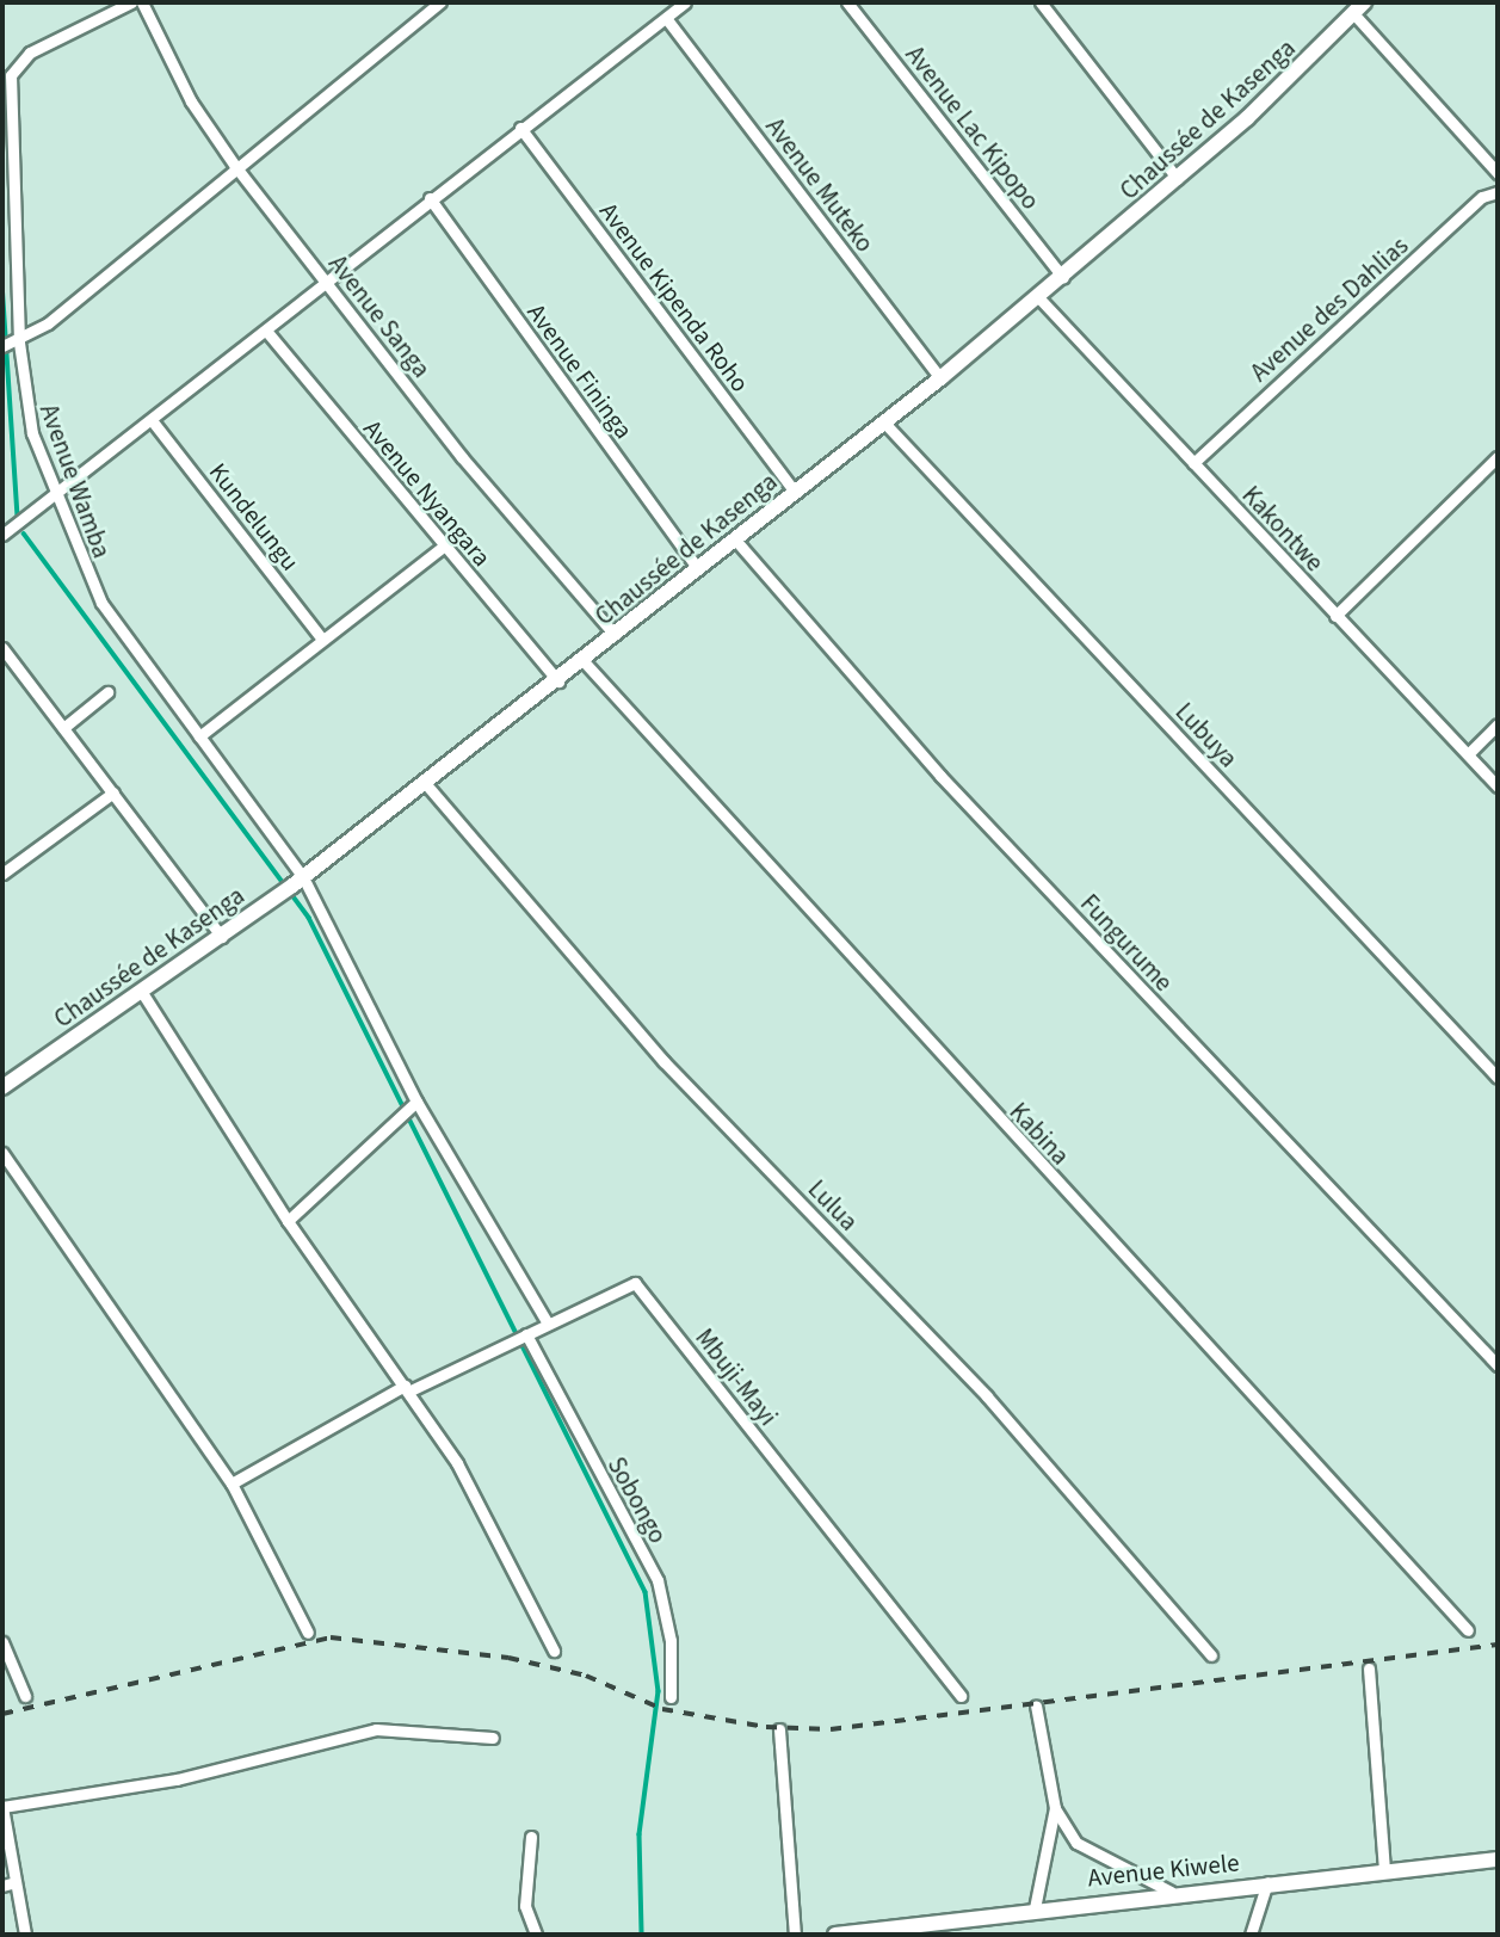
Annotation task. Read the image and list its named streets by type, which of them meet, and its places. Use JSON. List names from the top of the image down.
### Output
{
  "streets": {
    "main road": ["Chaussée de Kasenga", "Avenue Kiwele"],
    "street": [
      "Avenue Lac Kipopo",
      "Avenue Muteko",
      "Avenue Kipenda Roho",
      "Avenue des Dahlias",
      "Avenue Sanga",
      "Avenue Fininga",
      "Avenue Wamba",
      "Avenue Nyangara",
      "Kundelungu",
      "Kakontwe",
      "Lubuya",
      "Fungurume",
      "Kabina",
      "Lulua",
      "Mbuji-Mayi",
      "Sobongo"
    ]
  },
  "crossings": [
    ["Chaussée de Kasenga", "Avenue Lac Kipopo"],
    ["Chaussée de Kasenga", "Avenue Muteko"],
    ["Chaussée de Kasenga", "Avenue Kipenda Roho"],
    ["Chaussée de Kasenga", "Avenue Sanga"],
    ["Chaussée de Kasenga", "Avenue Fininga"],
    ["Chaussée de Kasenga", "Avenue Wamba"],
    ["Chaussée de Kasenga", "Avenue Nyangara"],
    ["Chaussée de Kasenga", "Kakontwe"],
    ["Chaussée de Kasenga", "Lubuya"],
    ["Chaussée de Kasenga", "Fungurume"],
    ["Chaussée de Kasenga", "Kabina"],
    ["Chaussée de Kasenga", "Lulua"],
    ["Avenue des Dahlias", "Kakontwe"],
    ["Avenue Wamba", "Mbuji-Mayi"],
    ["Mbuji-Mayi", "Sobongo"]
  ]
}
